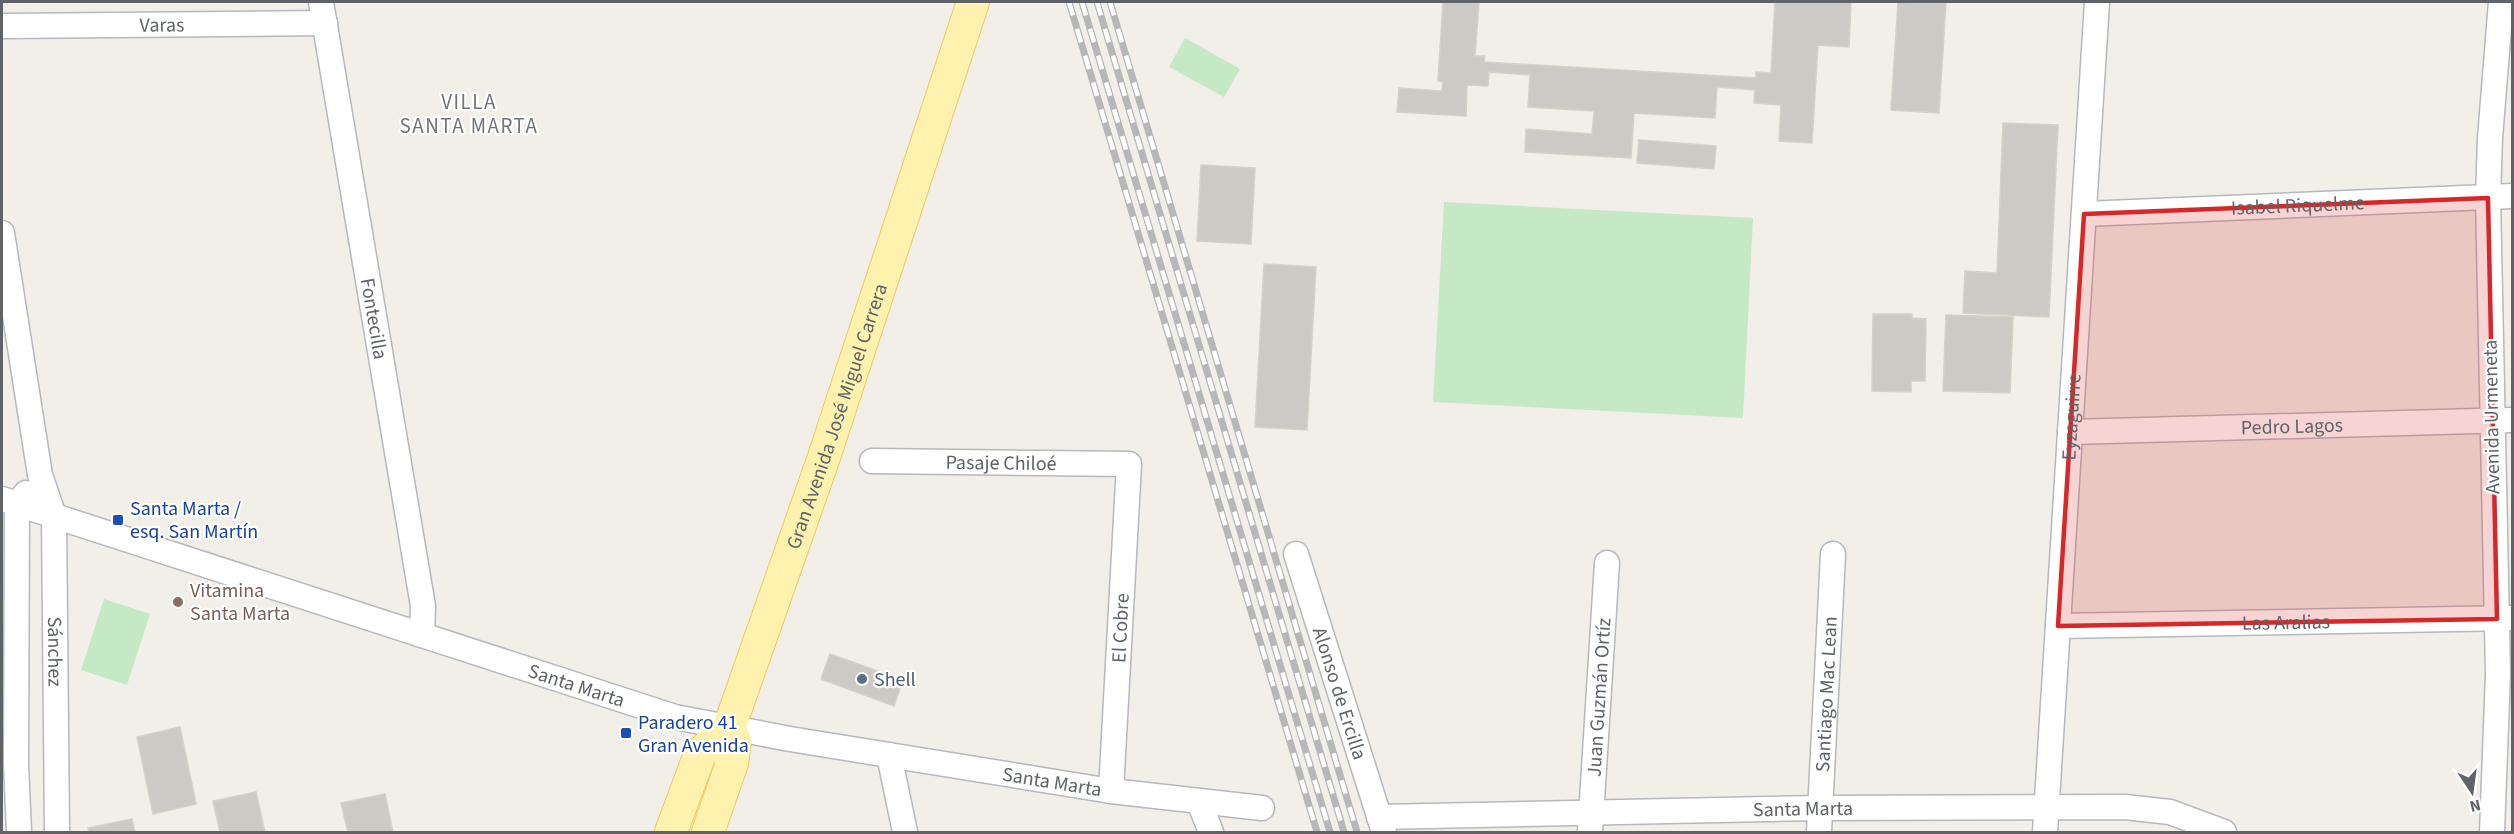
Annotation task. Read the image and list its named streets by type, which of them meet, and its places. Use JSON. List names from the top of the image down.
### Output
{
  "streets": {
    "main road": ["Gran Avenida José Miguel Carrera"],
    "street": [
      "Varas",
      "Isabel Riquelme",
      "Fontecilla",
      "Eyzaguirre",
      "Avenida Urmeneta",
      "Pedro Lagos",
      "Pasaje Chiloé",
      "Las Aralias",
      "El Cobre",
      "Sánchez",
      "Santa Marta",
      "Alonso de Ercilla",
      "Santiago Mac Lean",
      "Juan Guzmán Ortíz"
    ]
  },
  "crossings": [
    ["Varas", "Fontecilla"],
    ["Isabel Riquelme", "Eyzaguirre"],
    ["Isabel Riquelme", "Avenida Urmeneta"],
    ["Fontecilla", "Santa Marta"],
    ["Gran Avenida José Miguel Carrera", "Santa Marta"],
    ["Eyzaguirre", "Pedro Lagos"],
    ["Eyzaguirre", "Las Aralias"],
    ["Eyzaguirre", "Santa Marta"],
    ["Avenida Urmeneta", "Pedro Lagos"],
    ["Avenida Urmeneta", "Las Aralias"],
    ["Pasaje Chiloé", "El Cobre"],
    ["El Cobre", "Santa Marta"],
    ["Sánchez", "Santa Marta"],
    ["Santa Marta", "Alonso de Ercilla"],
    ["Santa Marta", "Santiago Mac Lean"],
    ["Santa Marta", "Juan Guzmán Ortíz"]
  ],
  "districts": ["VILLA SANTA MARTA"],
  "places": {
    "transit": ["Santa Marta / esq. San Martín", "Paradero 41 Gran Avenida"],
    "other": ["Vitamina Santa Marta", "Shell"]
  },
  "north": "bottom"
}
